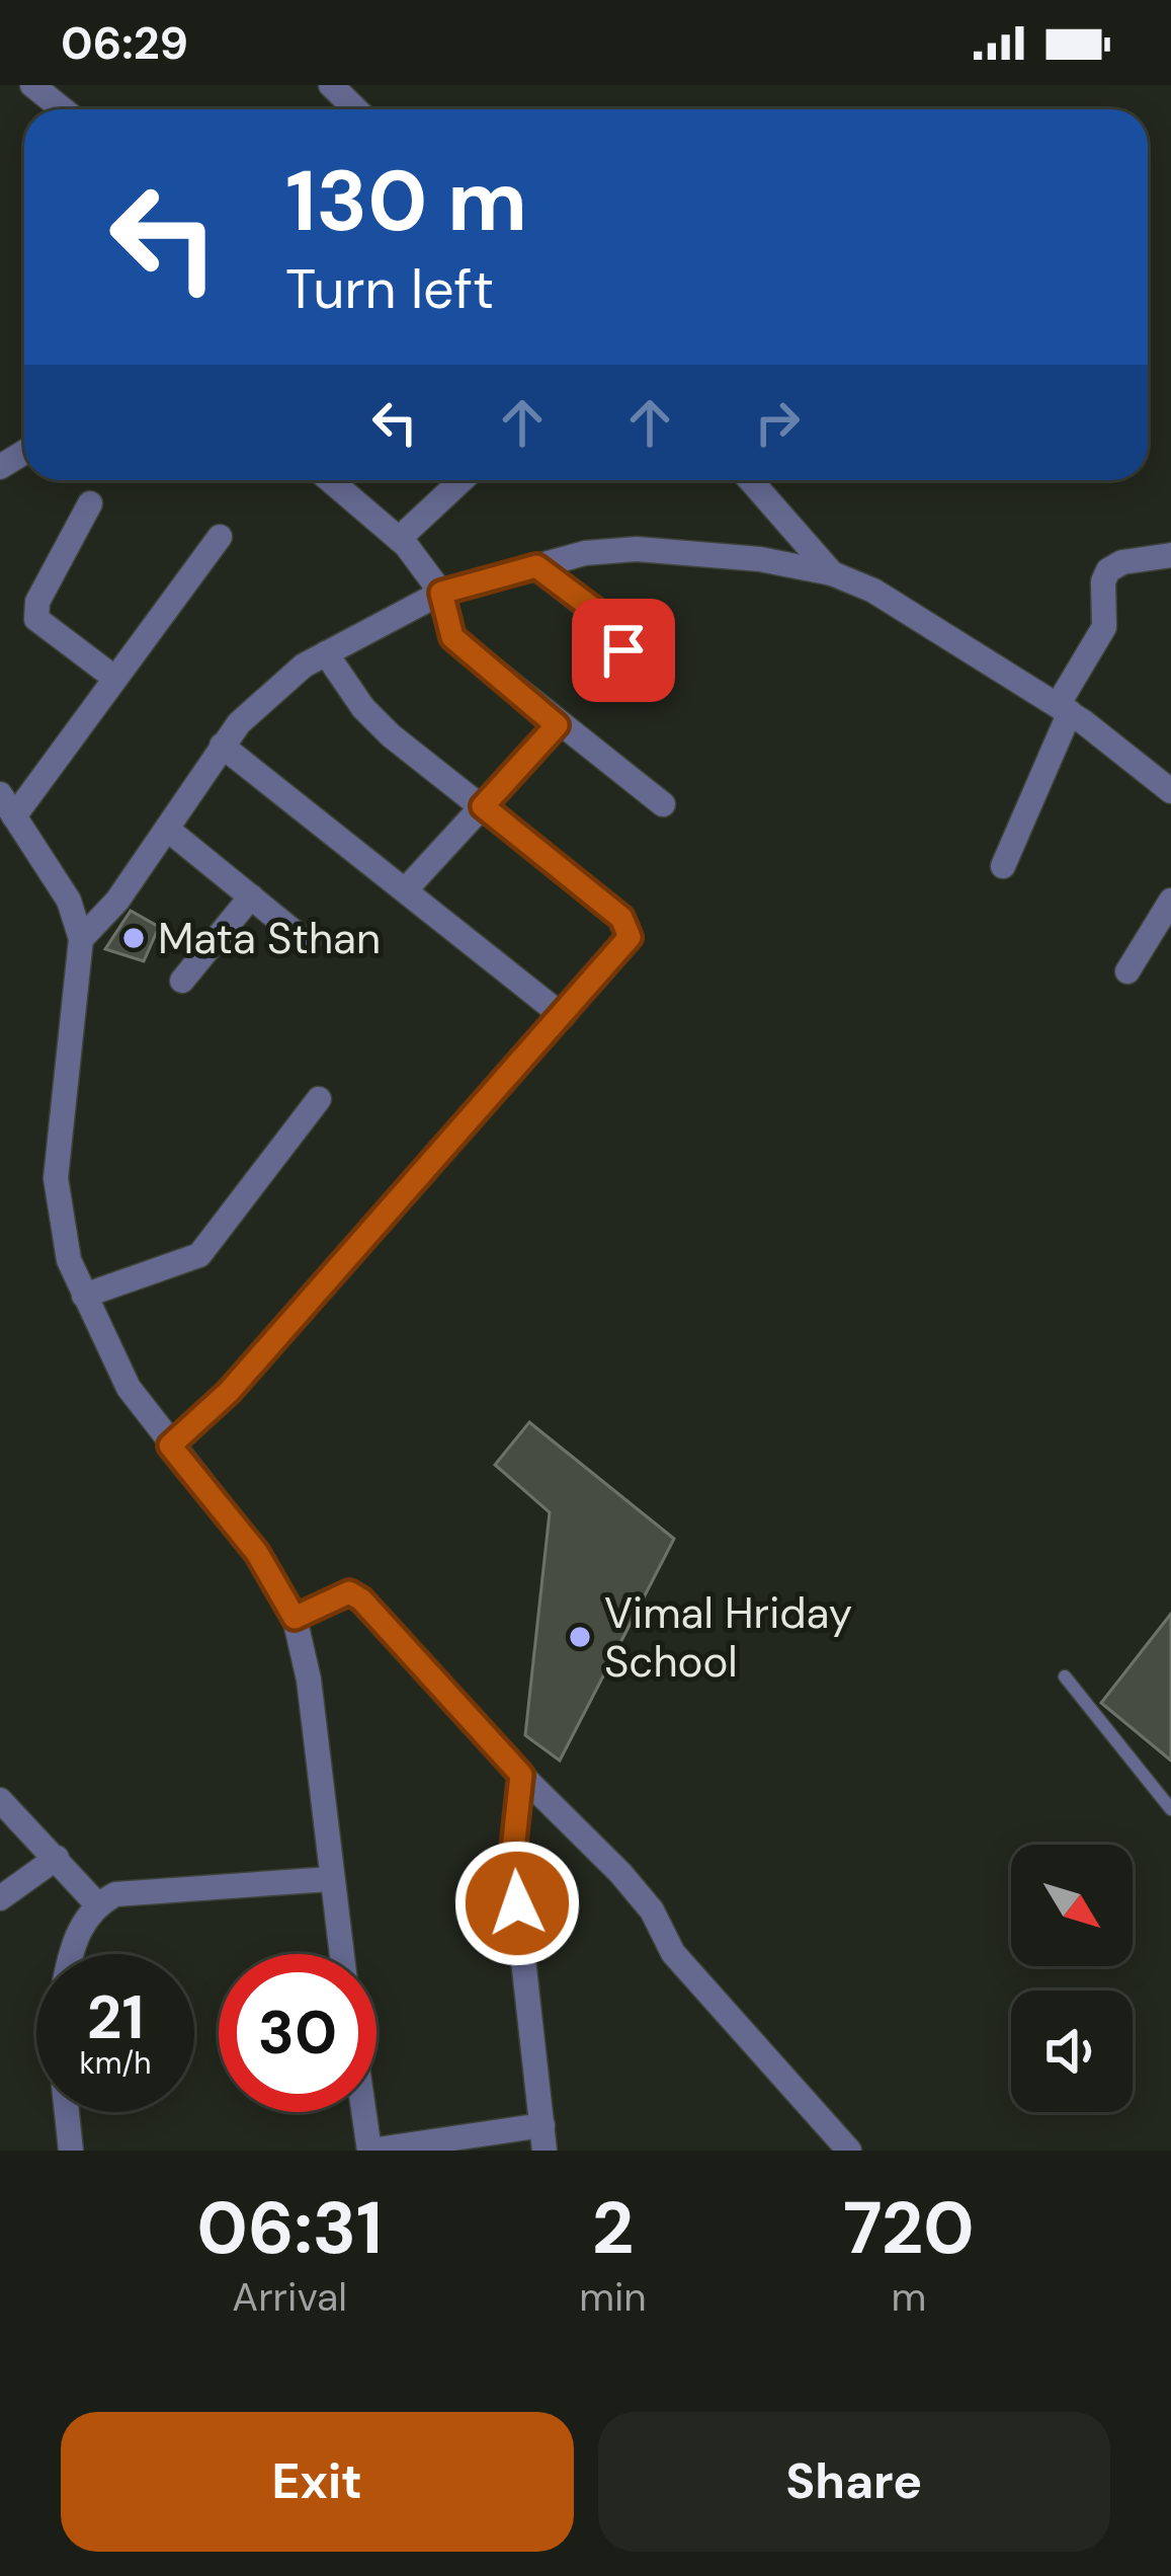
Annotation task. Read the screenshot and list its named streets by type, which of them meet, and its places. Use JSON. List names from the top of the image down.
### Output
{
  "places": ["Mata Sthan", "Vimal Hriday School"],
  "north": "bottom right",
  "page": {
    "status": "06:29",
    "turn": ["130 m", "Turn left"],
    "speed": "21 km/h",
    "limit": "30",
    "eta": [
      "06:31",
      "Arrival",
      "2",
      "min",
      "720",
      "m"
    ],
    "buttons": ["Exit", "Share"]
  }
}
